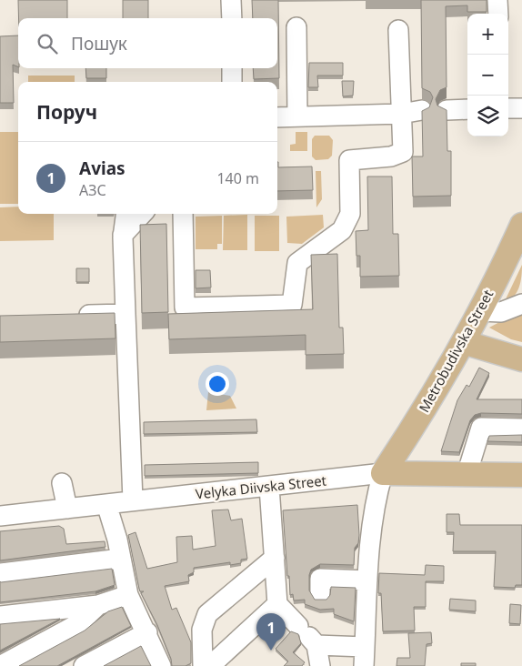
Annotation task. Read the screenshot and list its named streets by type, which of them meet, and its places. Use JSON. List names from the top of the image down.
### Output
{
  "streets": {
    "main road": ["Metrobudivska Street", "Velyka Diivska Street"]
  },
  "crossings": [
    ["Metrobudivska Street", "Velyka Diivska Street"]
  ],
  "page": {
    "map_buttons": ["+", "−"],
    "search": "Пошук",
    "heading": "Поруч",
    "list": [
      {
        "mark": "1",
        "name": "Avias",
        "note": "АЗС",
        "value": "140 m"
      }
    ],
    "pins": "1"
  }
}
